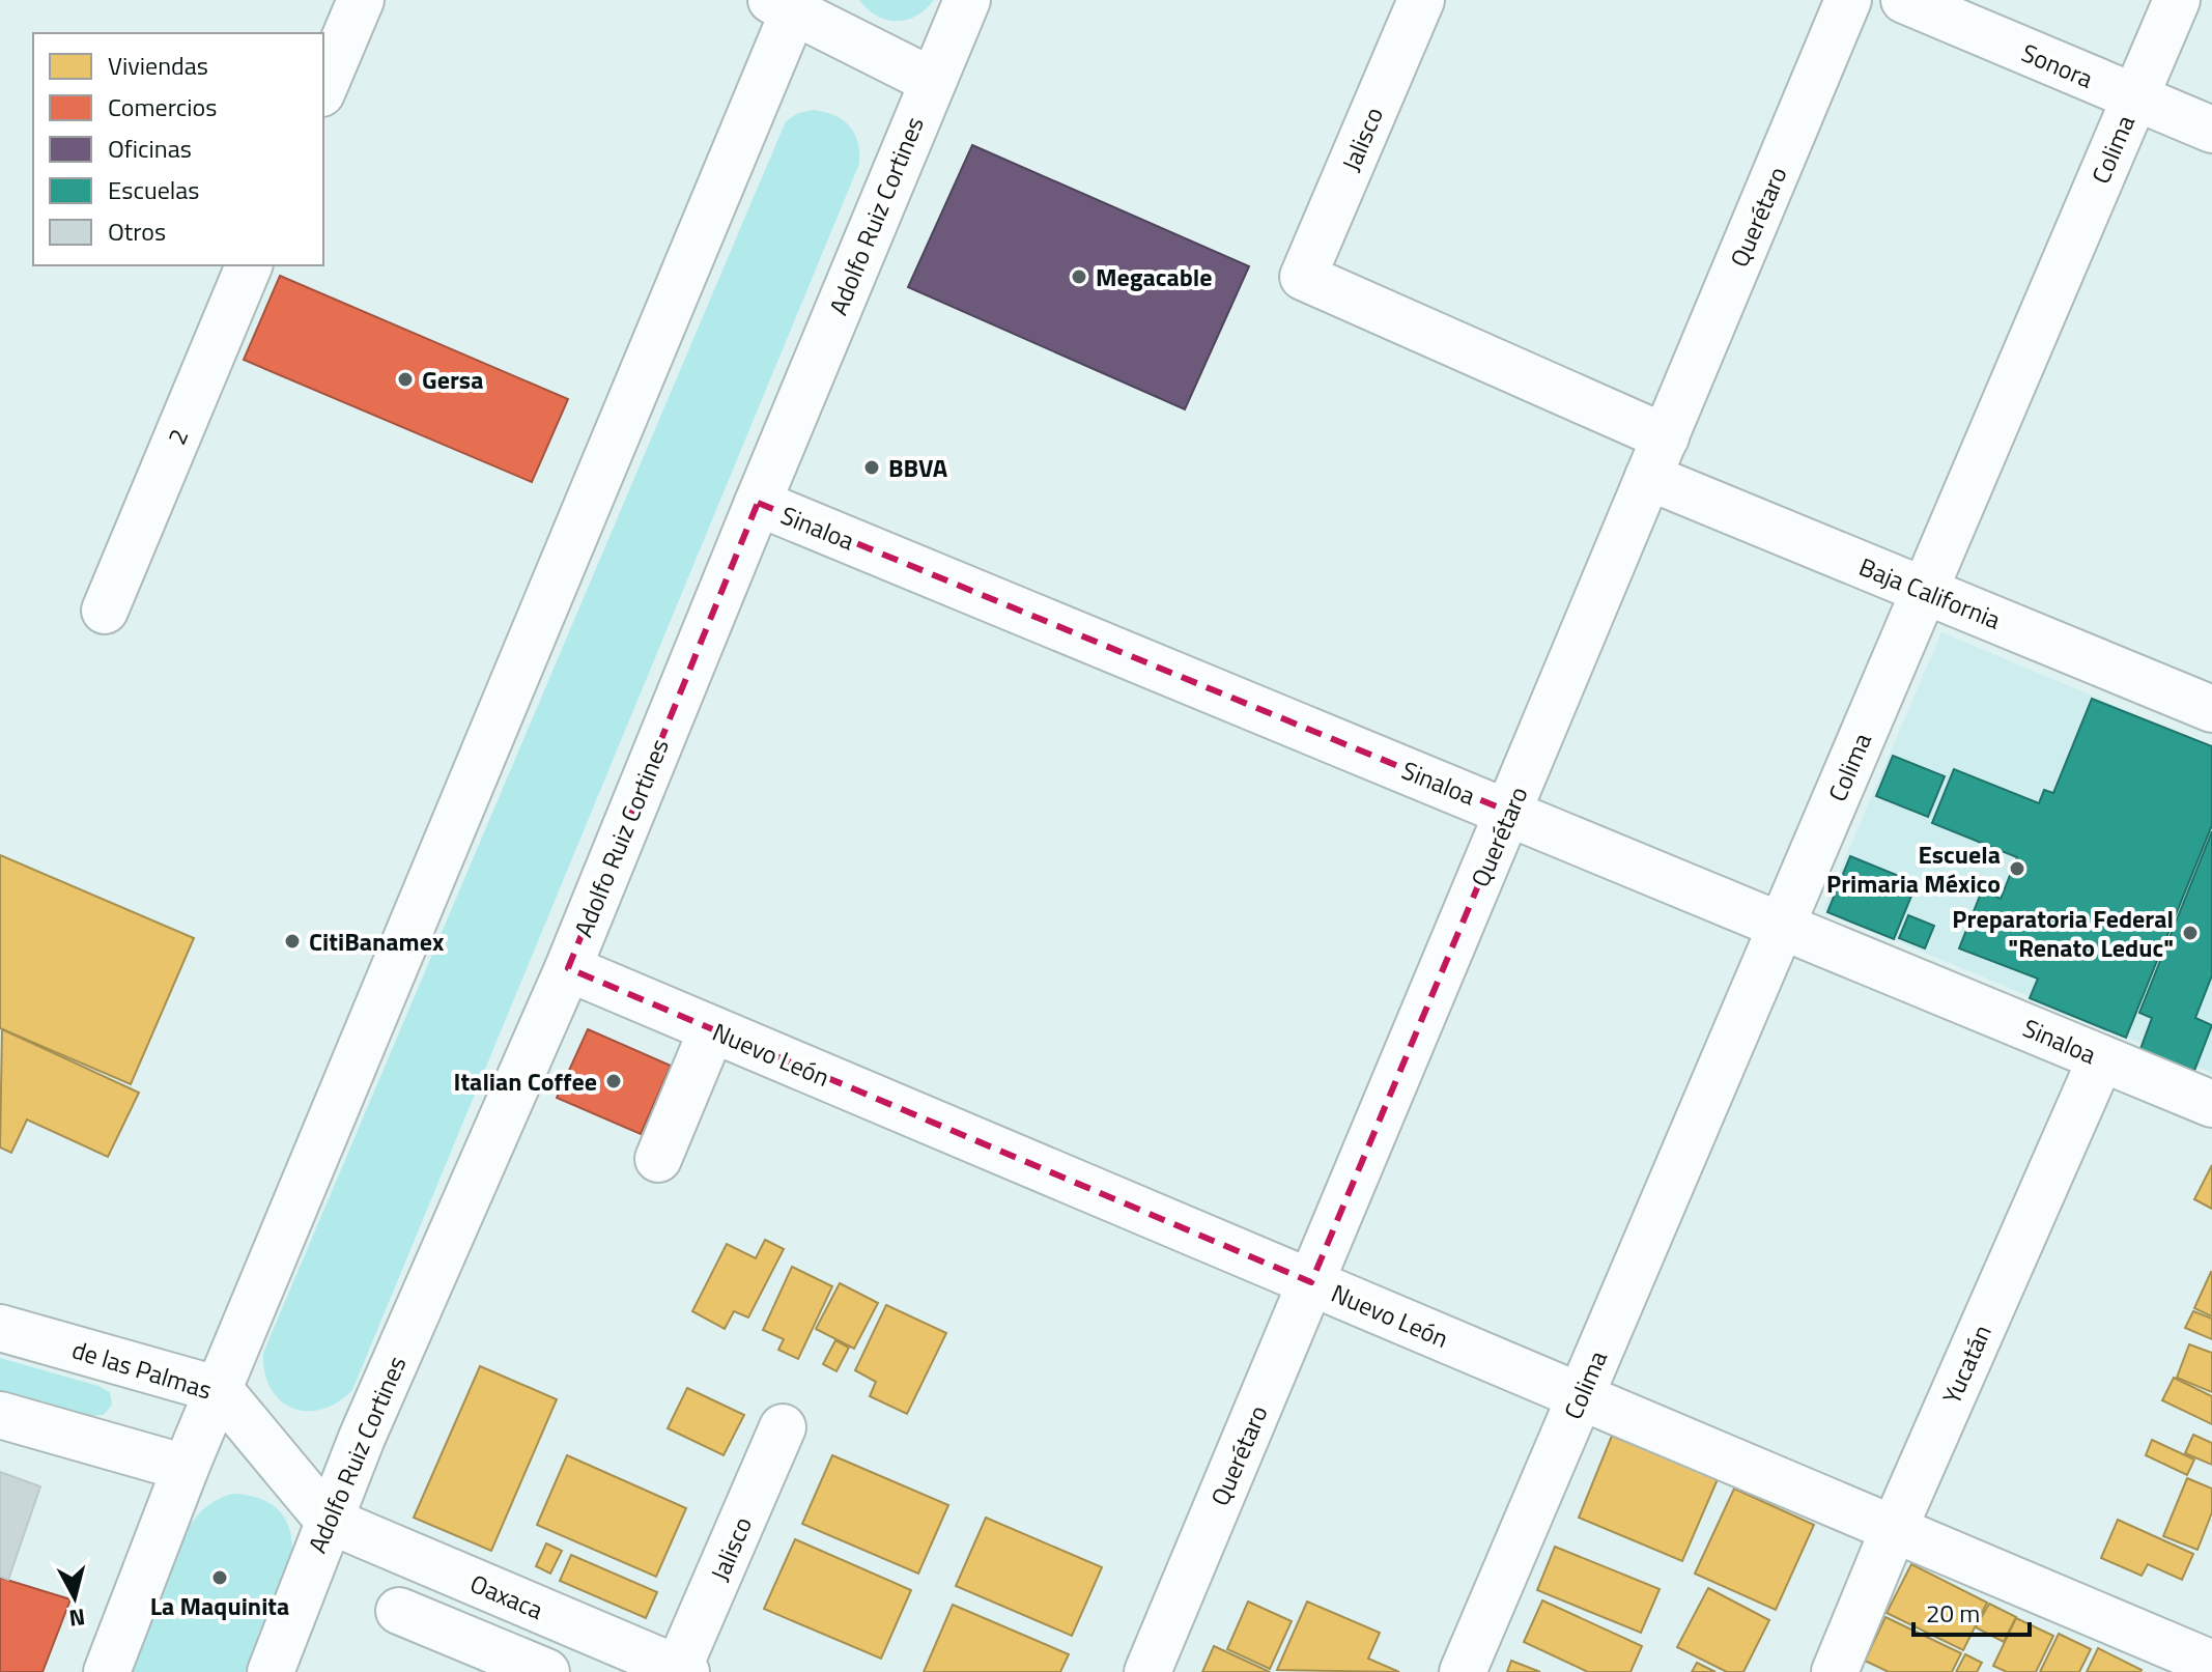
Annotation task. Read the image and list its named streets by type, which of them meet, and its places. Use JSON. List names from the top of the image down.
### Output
{
  "streets": {
    "street": [
      "Sonora",
      "Jalisco",
      "Colima",
      "Adolfo Ruiz Cortines",
      "Querétaro",
      "2",
      "Sinaloa",
      "Baja California",
      "Nuevo León",
      "Yucatán",
      "de las Palmas",
      "Oaxaca"
    ]
  },
  "crossings": [
    ["Sonora", "Colima"],
    ["Jalisco", "Baja California"],
    ["Jalisco", "Oaxaca"],
    ["Colima", "Sinaloa"],
    ["Colima", "Baja California"],
    ["Colima", "Nuevo León"],
    ["Adolfo Ruiz Cortines", "Sinaloa"],
    ["Adolfo Ruiz Cortines", "Nuevo León"],
    ["Adolfo Ruiz Cortines", "de las Palmas"],
    ["Adolfo Ruiz Cortines", "Oaxaca"],
    ["Querétaro", "Sinaloa"],
    ["Querétaro", "Baja California"],
    ["Querétaro", "Nuevo León"],
    ["Sinaloa", "Yucatán"],
    ["Nuevo León", "Yucatán"],
    ["de las Palmas", "Oaxaca"]
  ],
  "places": [
    "Megacable",
    "Gersa",
    "BBVA",
    "Escuela Primaria México",
    "Preparatoria Federal \"Renato Leduc\"",
    "CitiBanamex",
    "Italian Coffee",
    "La Maquinita"
  ],
  "legend": [
    "Viviendas",
    "Comercios",
    "Oficinas",
    "Escuelas",
    "Otros"
  ],
  "scale_bar": "20 m",
  "north": "bottom"
}
